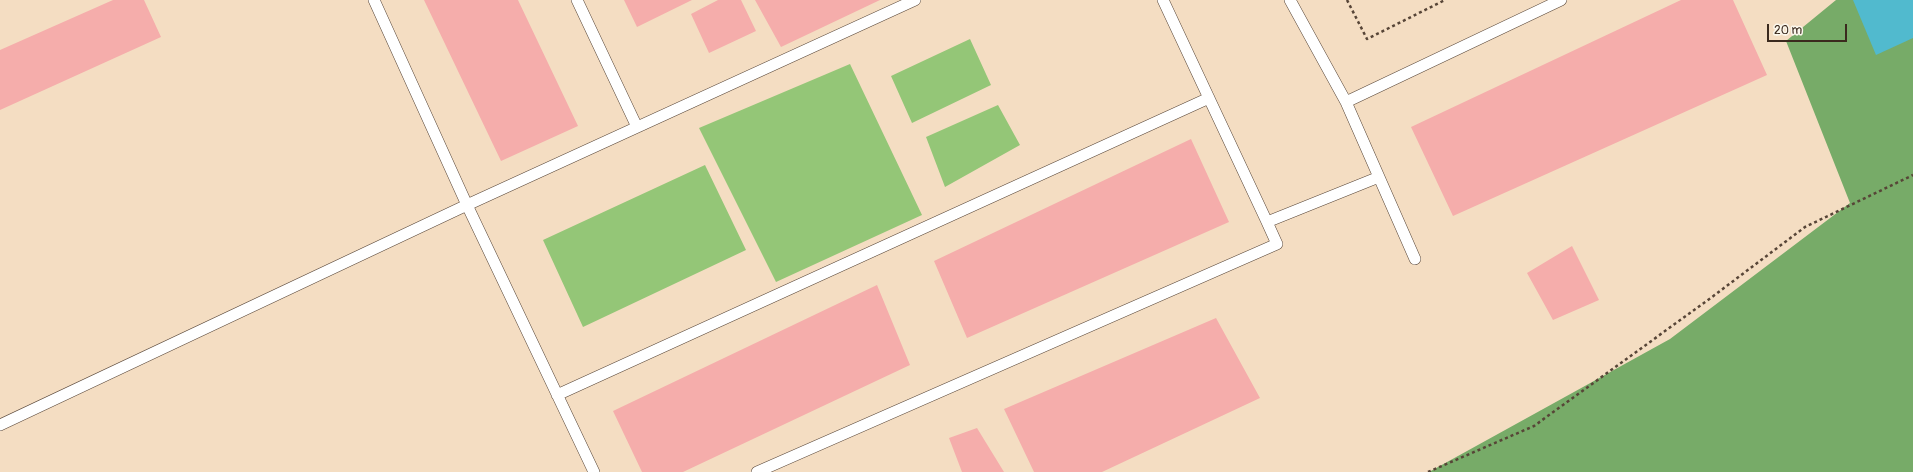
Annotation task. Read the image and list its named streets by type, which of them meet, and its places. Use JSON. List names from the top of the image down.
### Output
{
  "scale_bar": "20 m"
}
